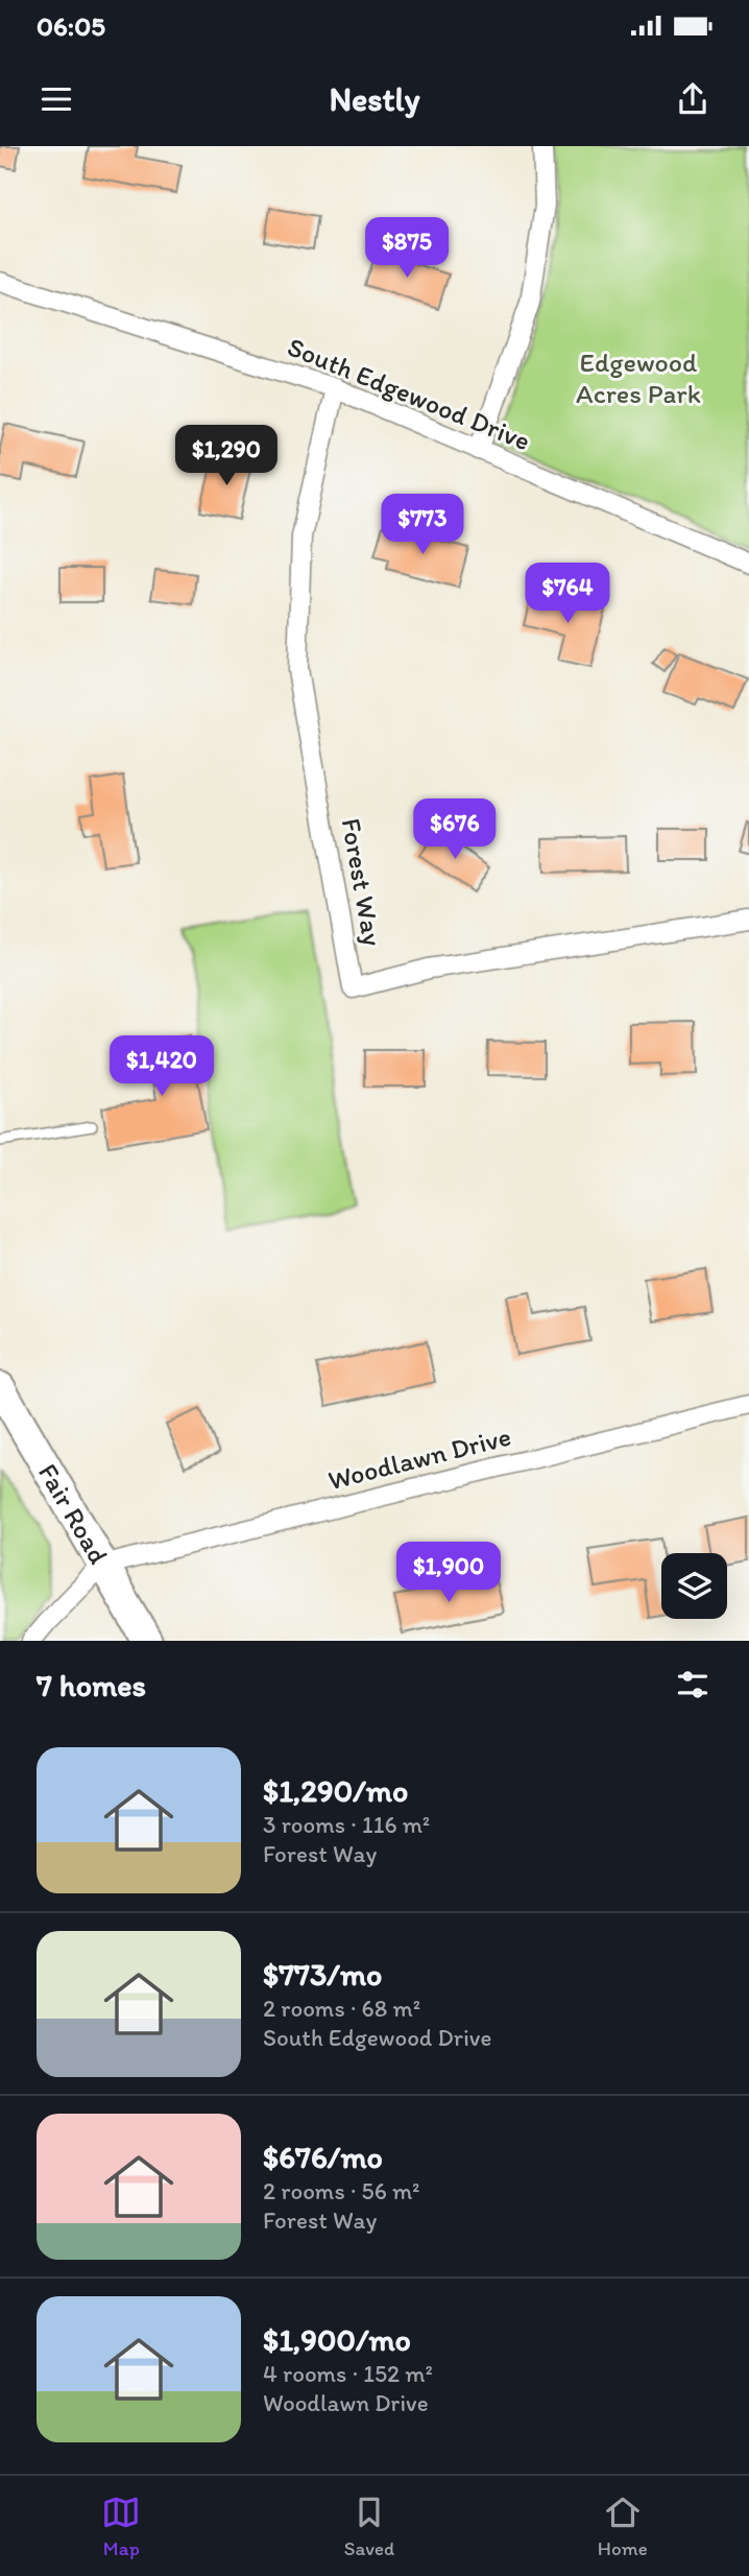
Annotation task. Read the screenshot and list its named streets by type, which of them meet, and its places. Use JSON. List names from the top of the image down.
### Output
{
  "streets": {
    "main road": ["Fair Road"],
    "street": ["South Edgewood Drive", "Forest Way", "Woodlawn Drive"]
  },
  "crossings": [
    ["South Edgewood Drive", "Forest Way"],
    ["Woodlawn Drive", "Fair Road"]
  ],
  "parks": ["Edgewood Acres Park"],
  "page": {
    "status": "06:05",
    "header": "Nestly",
    "price": [
      "$875",
      "$1,290",
      "$773",
      "$764",
      "$676",
      "$1,420",
      "$1,900"
    ],
    "heading": "7 homes",
    "list": [
      {
        "name": "$1,290/mo",
        "note": "3 rooms · 116 m² · Forest Way"
      },
      {
        "name": "$773/mo",
        "note": "2 rooms · 68 m² · South Edgewood Drive"
      },
      {
        "name": "$676/mo",
        "note": "2 rooms · 56 m² · Forest Way"
      },
      {
        "name": "$1,900/mo",
        "note": "4 rooms · 152 m² · Woodlawn Drive"
      }
    ],
    "tabs": ["Map", "Saved", "Home"]
  }
}
